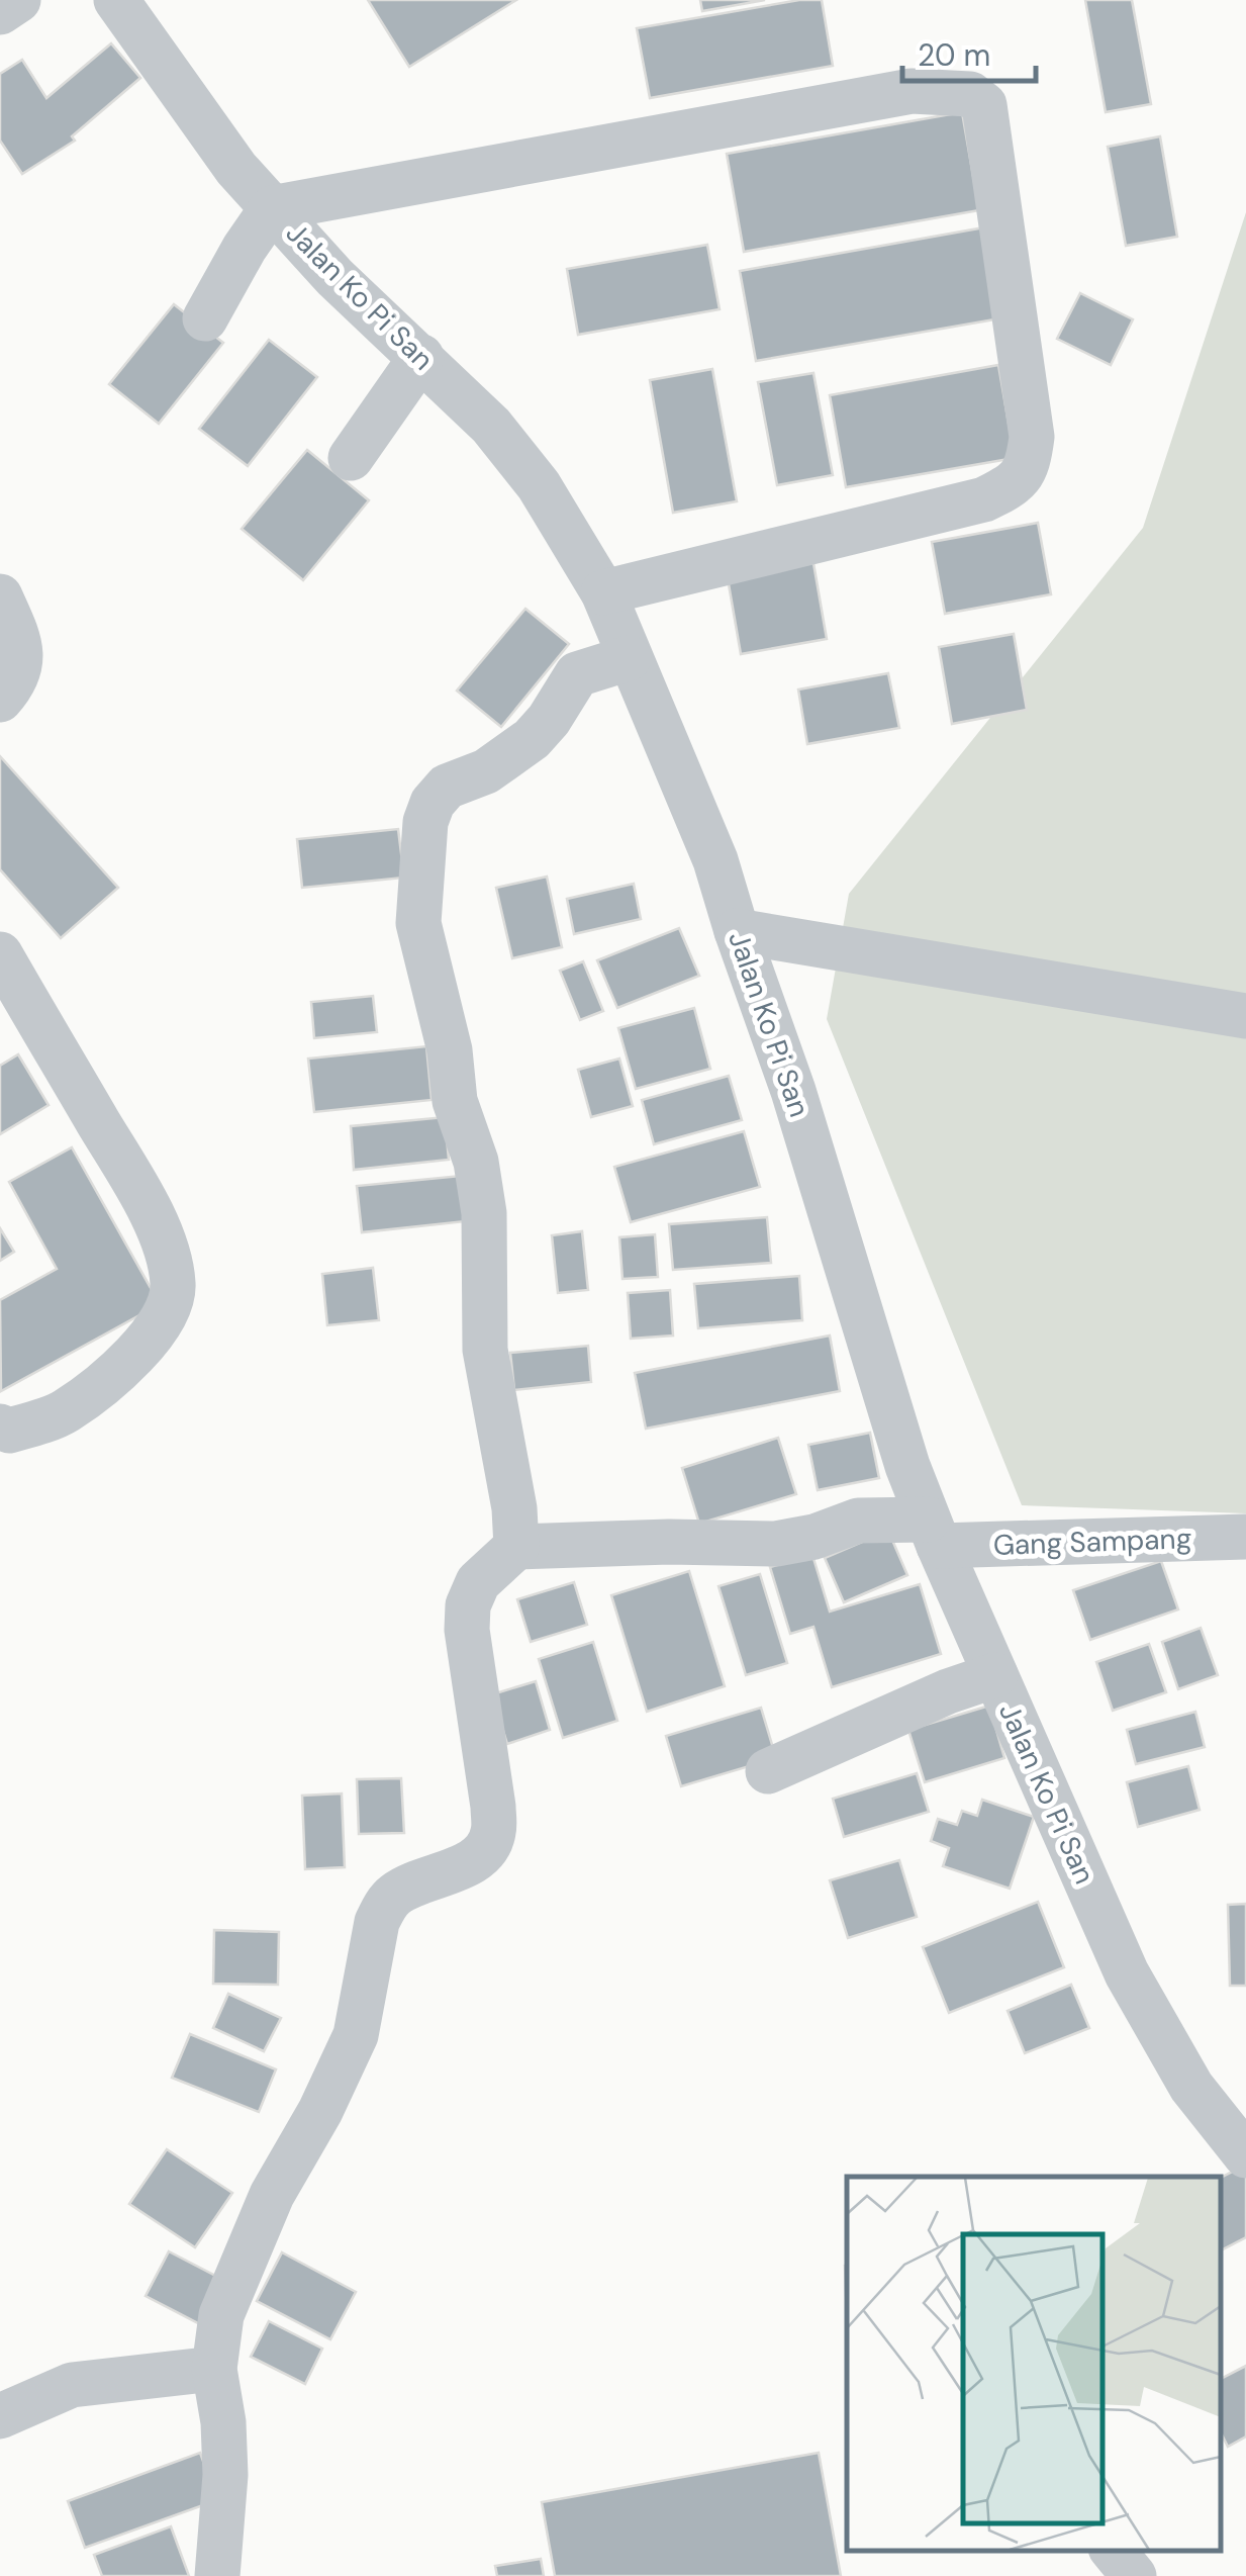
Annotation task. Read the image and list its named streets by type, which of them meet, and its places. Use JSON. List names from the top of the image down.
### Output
{
  "streets": {
    "street": ["Jalan Ko Pi San", "Gang Sampang"]
  },
  "crossings": [
    ["Jalan Ko Pi San", "Gang Sampang"]
  ],
  "scale_bar": "20 m"
}
